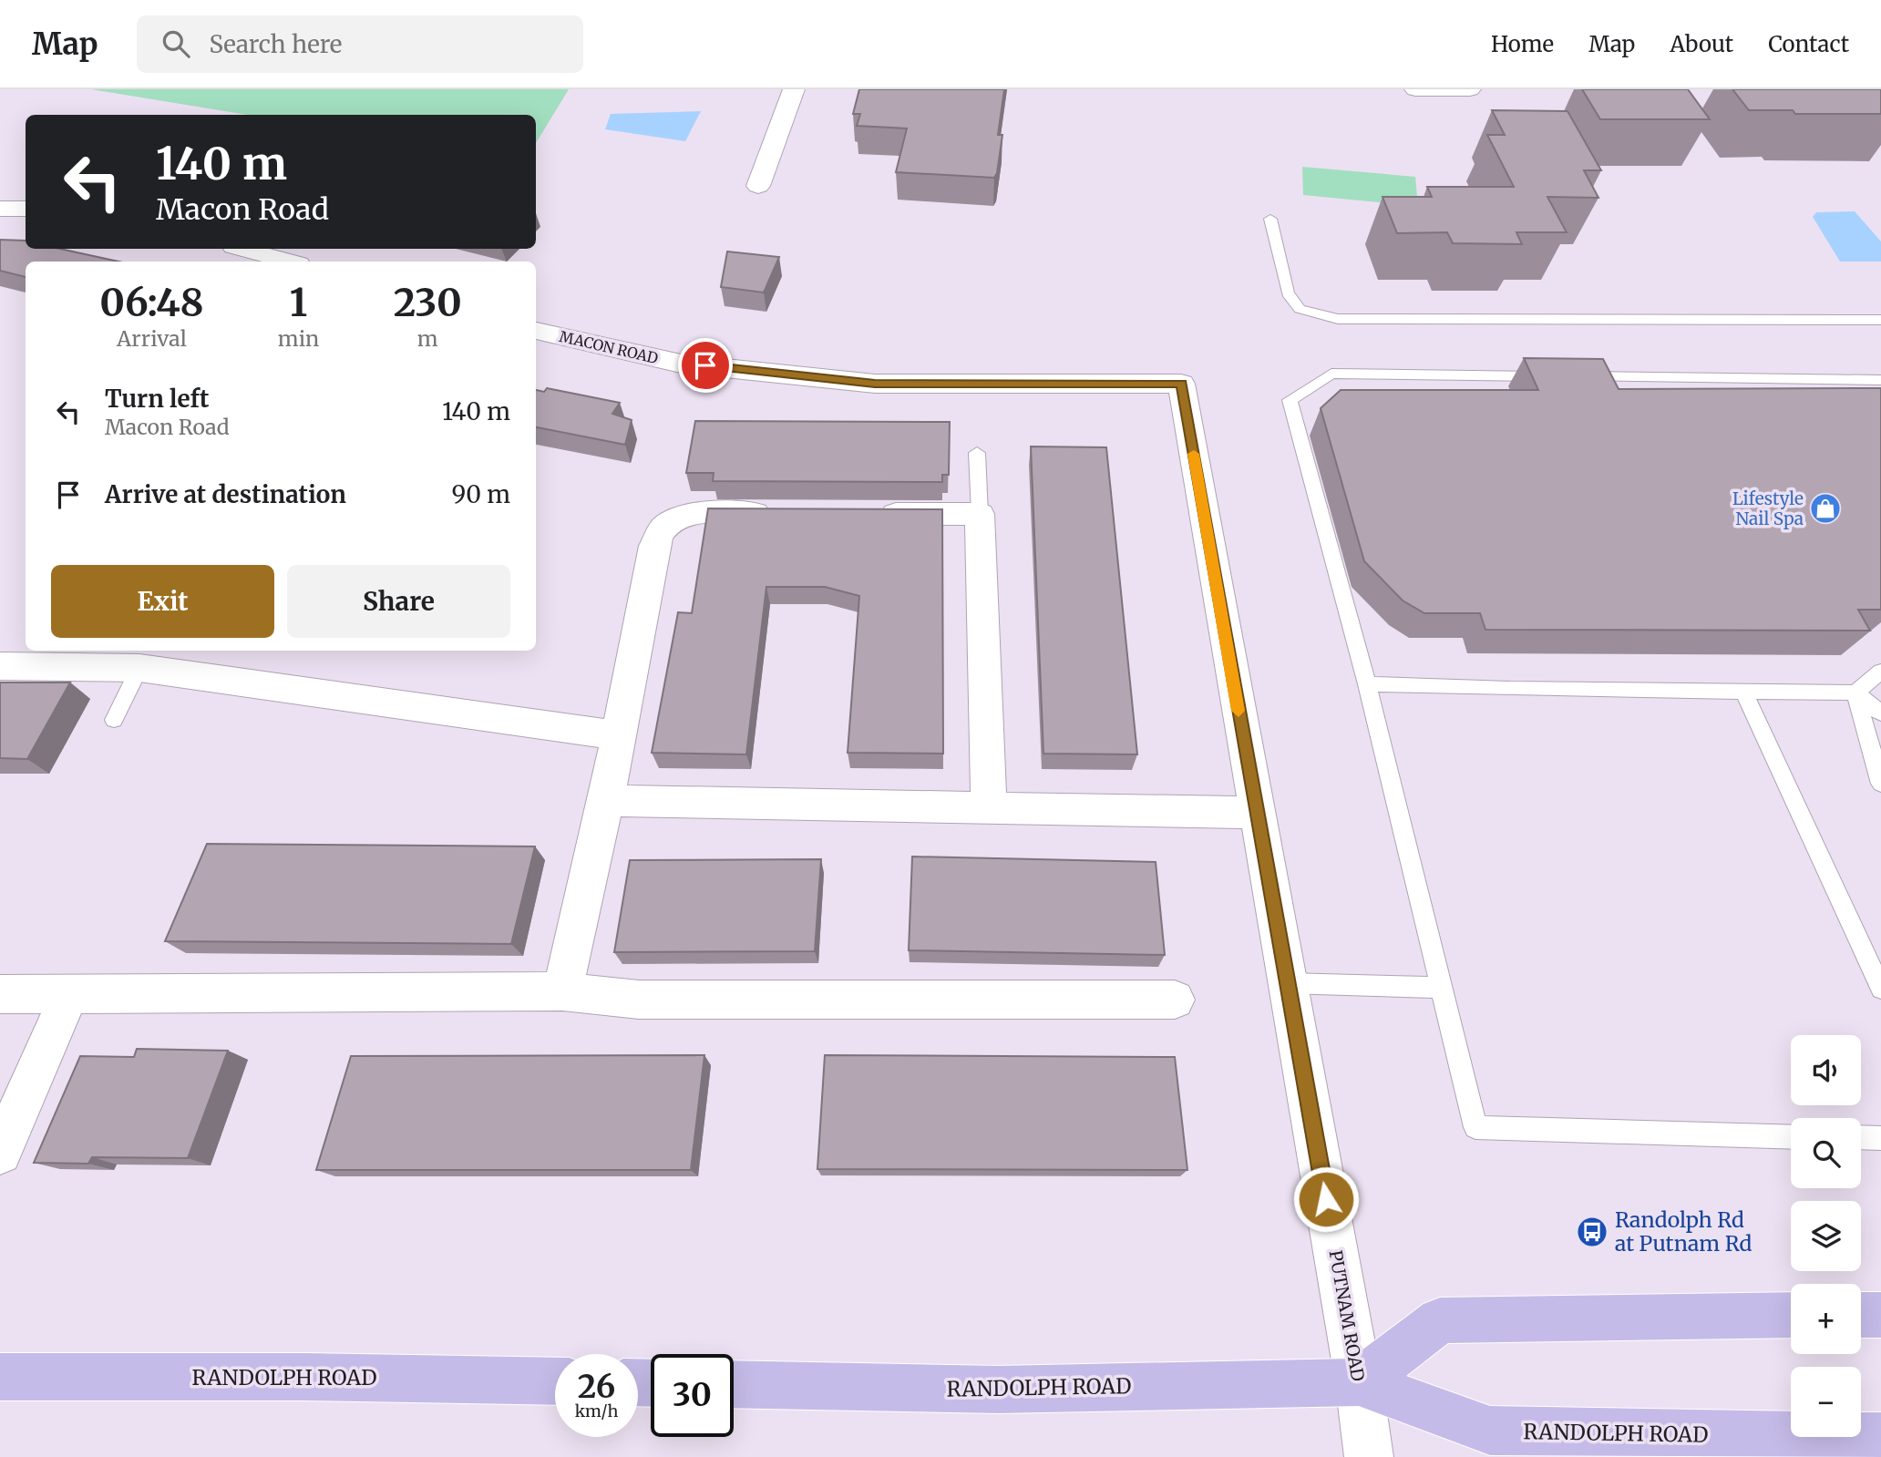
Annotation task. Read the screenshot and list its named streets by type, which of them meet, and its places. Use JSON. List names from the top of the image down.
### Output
{
  "streets": {
    "main road": ["RANDOLPH ROAD"],
    "street": ["MACON ROAD", "PUTNAM ROAD"]
  },
  "crossings": [
    ["MACON ROAD", "PUTNAM ROAD"],
    ["PUTNAM ROAD", "RANDOLPH ROAD"]
  ],
  "places": {
    "shop": ["Lifestyle Nail Spa"],
    "bus stop": ["Randolph Rd at Putnam Rd"]
  },
  "page": {
    "header": "Map",
    "search": "Search here",
    "nav": [
      "Home",
      "Map",
      "About",
      "Contact"
    ],
    "turn": ["140 m", "Macon Road"],
    "eta": [
      "06:48",
      "Arrival",
      "1",
      "min",
      "230",
      "m"
    ],
    "list": [
      {
        "name": "Turn left",
        "note": "Macon Road",
        "value": "140 m"
      },
      {
        "name": "Arrive at destination",
        "value": "90 m"
      }
    ],
    "buttons": ["Exit", "Share"],
    "map_buttons": ["+", "−"],
    "speed": "26 km/h",
    "limit": "30"
  }
}
